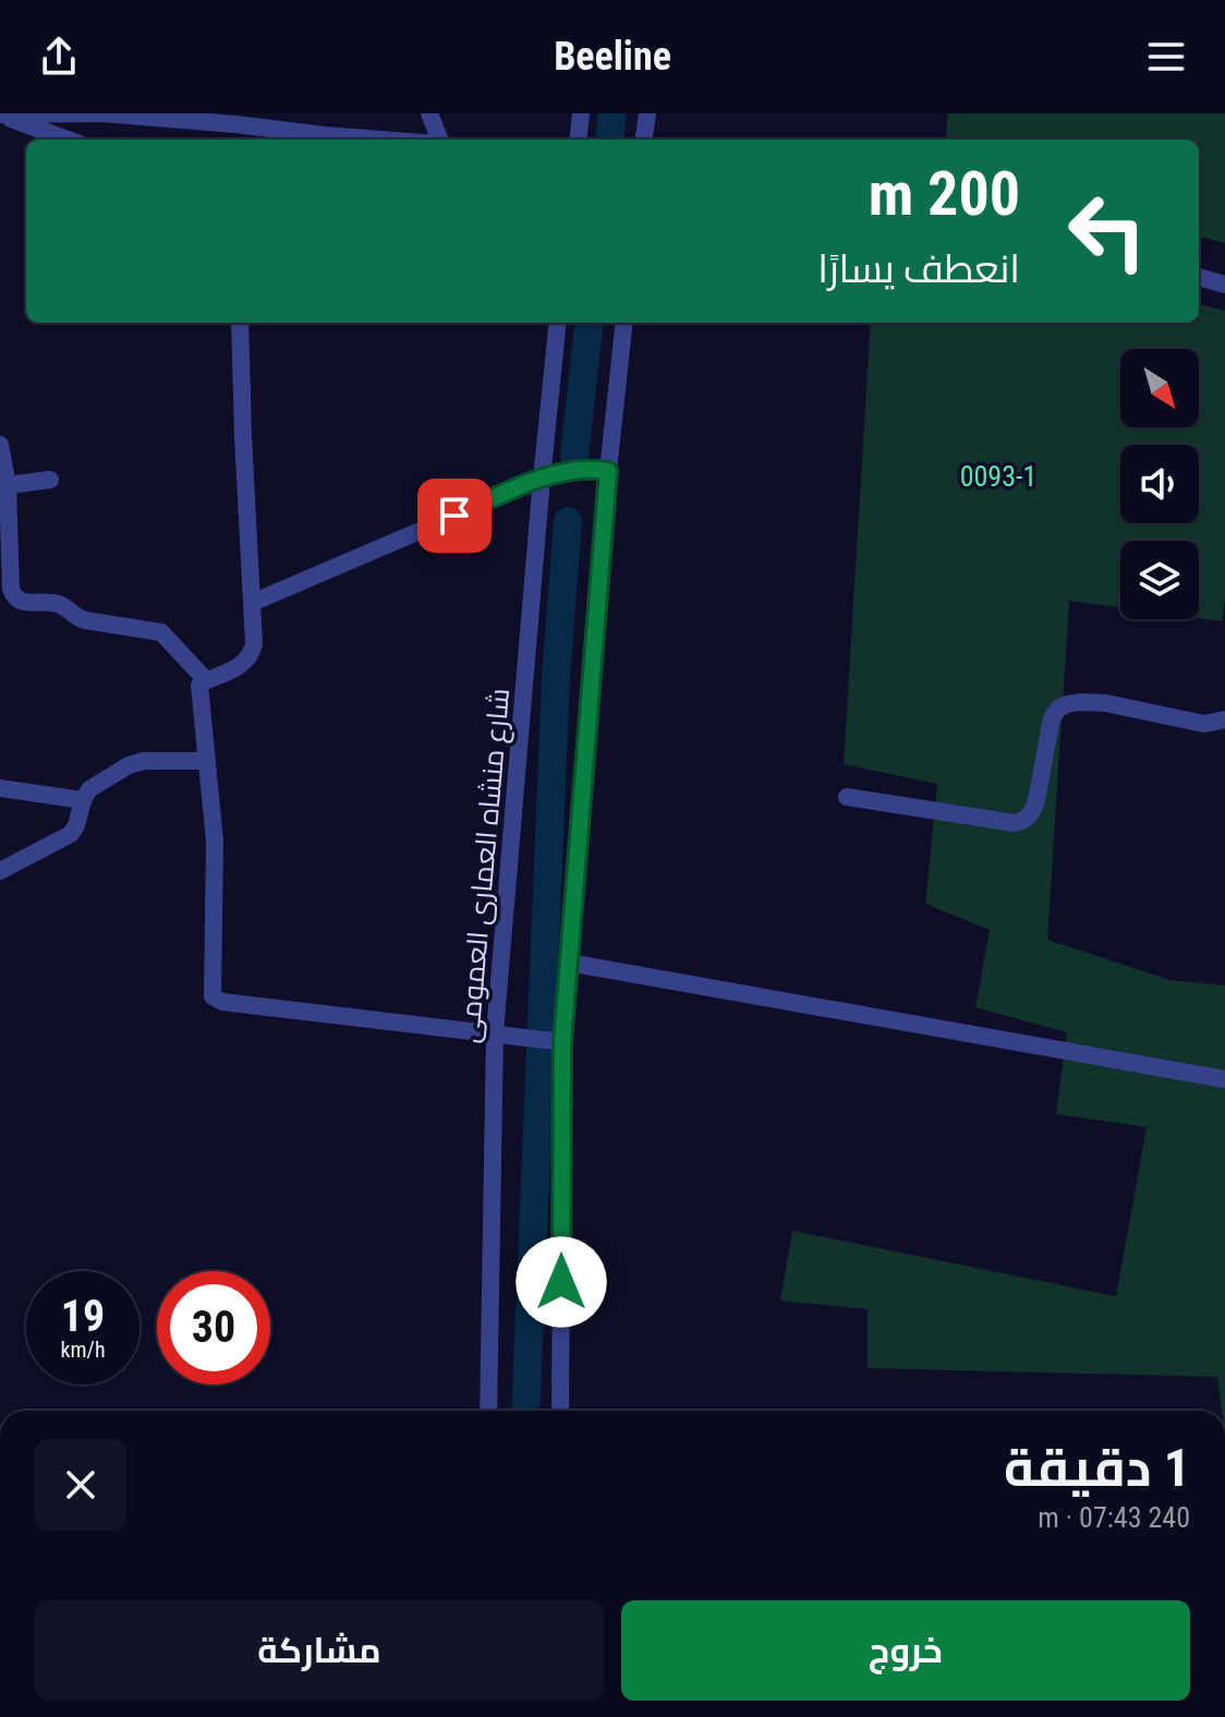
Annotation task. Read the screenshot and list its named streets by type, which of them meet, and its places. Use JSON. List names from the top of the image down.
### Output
{
  "streets": {
    "street": ["شارع منشاه العمارى العمومى"]
  },
  "parks": ["0093-1"],
  "north": "bottom right",
  "page": {
    "header": "Beeline",
    "turn": ["200 m", "انعطف يسارًا"],
    "speed": "19 km/h",
    "limit": "30",
    "heading": ["1 دقيقة", "240 m · 07:43"],
    "buttons": ["خروج", "مشاركة"]
  }
}
